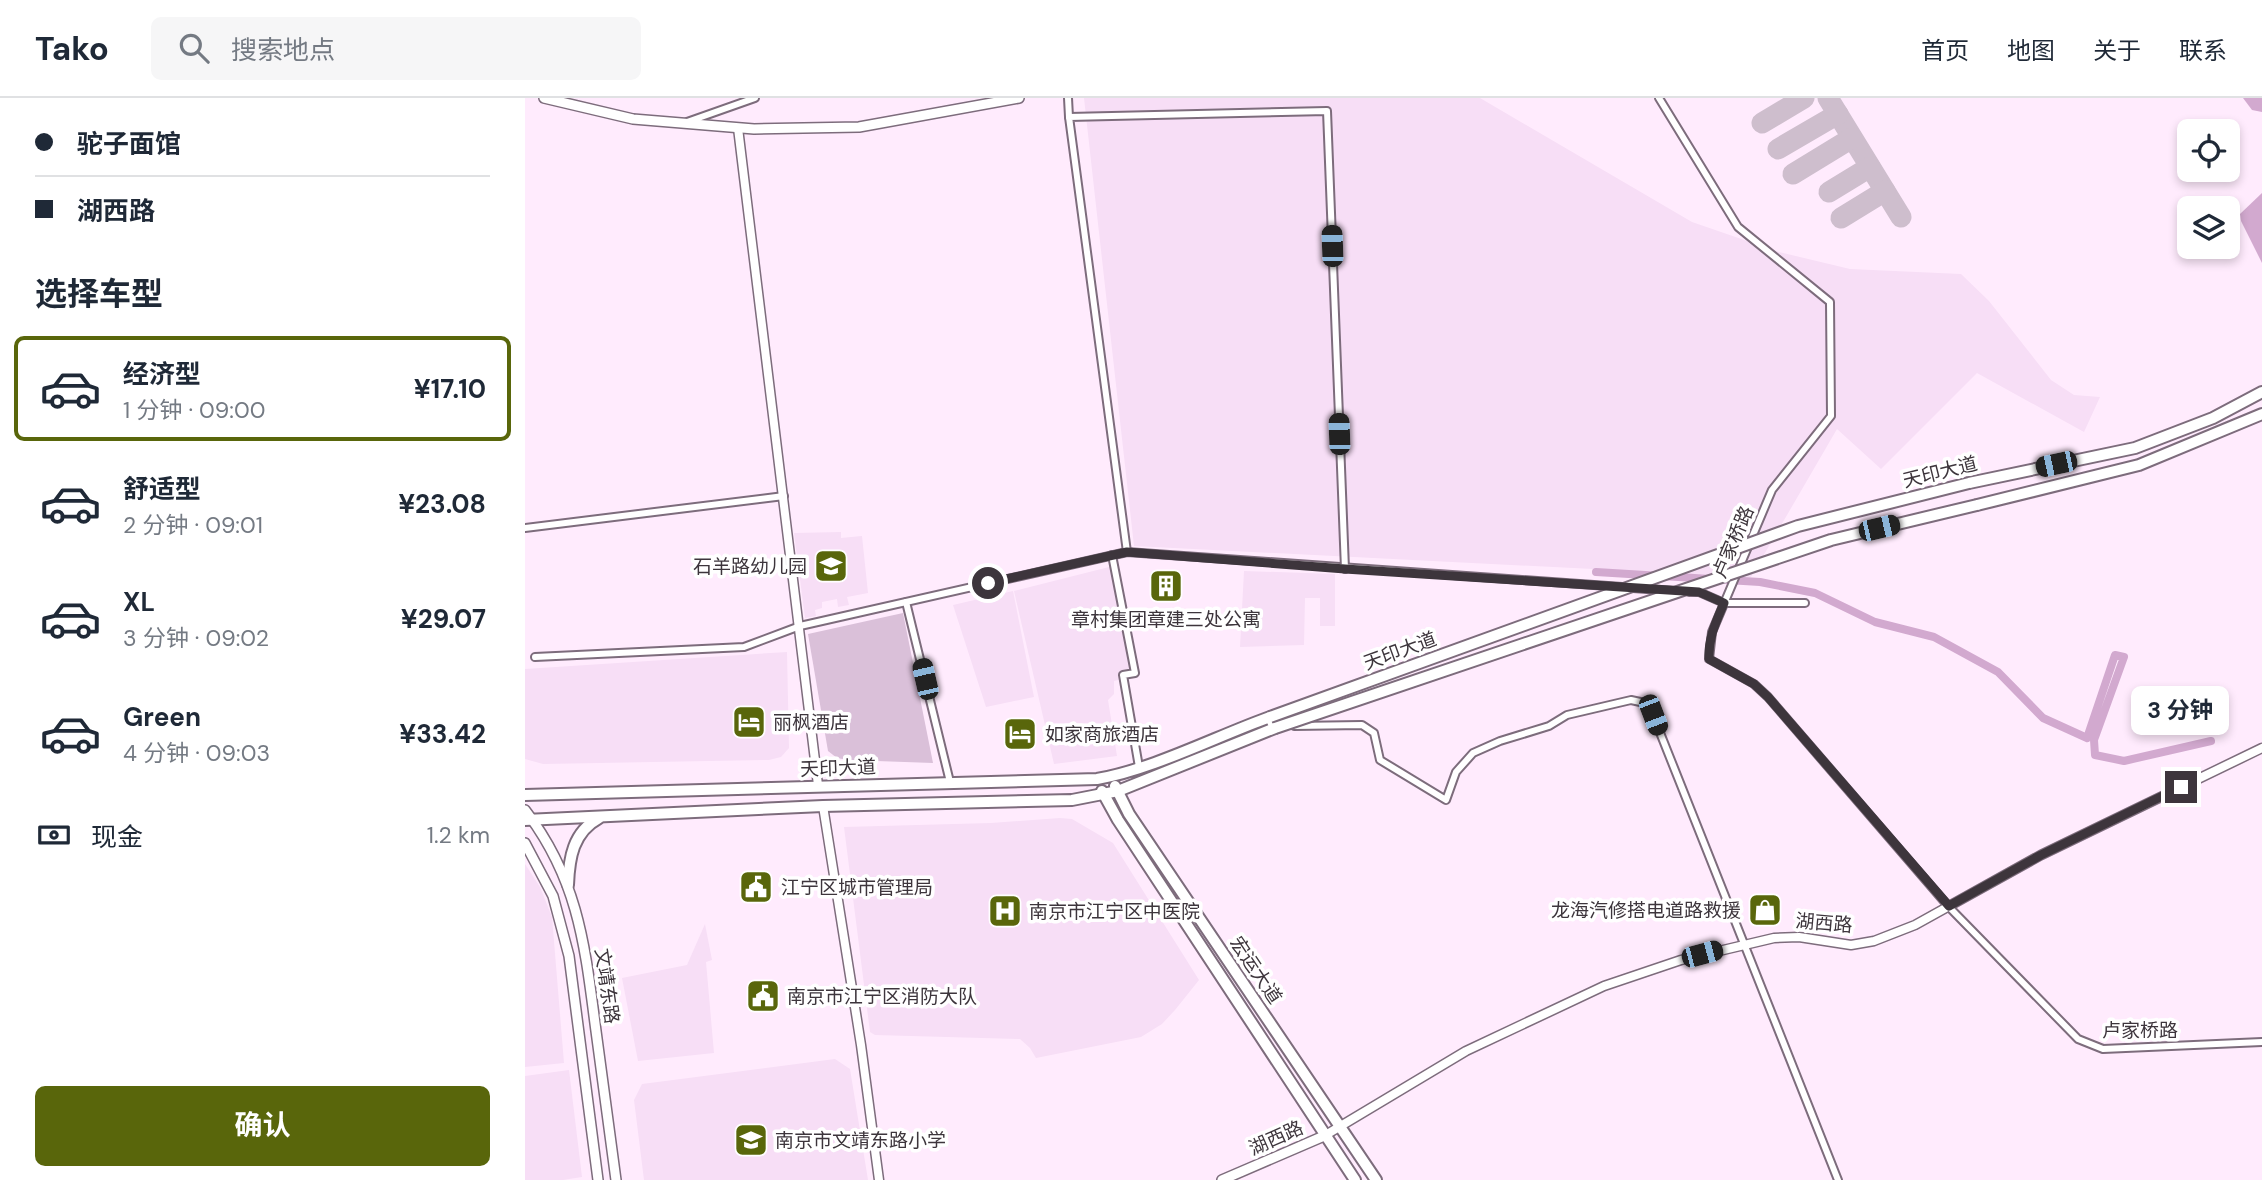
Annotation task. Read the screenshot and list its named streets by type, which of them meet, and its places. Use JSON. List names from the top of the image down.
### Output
{
  "streets": {
    "main road": [
      "天印大道",
      "湖西路",
      "宏运大道",
      "文靖东路"
    ],
    "street": ["卢家桥路"]
  },
  "crossings": [
    ["天印大道", "宏运大道"],
    ["天印大道", "文靖东路"],
    ["卢家桥路", "湖西路"],
    ["湖西路", "宏运大道"]
  ],
  "places": {
    "school or university": ["石羊路幼儿园", "南京市文靖东路小学"],
    "building": ["章村集团章建三处公寓"],
    "hotel": ["丽枫酒店", "如家商旅酒店"],
    "public building": ["江宁区城市管理局", "南京市江宁区消防大队"],
    "shop": ["龙海汽修搭电道路救援"],
    "hospital": ["南京市江宁区中医院"]
  },
  "page": {
    "header": "Tako",
    "search": "搜索地点",
    "nav": [
      "首页",
      "地图",
      "关于",
      "联系"
    ],
    "banner": ["驼子面馆", "湖西路"],
    "heading": "选择车型",
    "list": [
      {
        "name": "经济型",
        "note": "1 分钟 · 09:00",
        "value": "¥17.10"
      },
      {
        "name": "舒适型",
        "note": "2 分钟 · 09:01",
        "value": "¥23.08"
      },
      {
        "name": "XL",
        "note": "3 分钟 · 09:02",
        "value": "¥29.07"
      },
      {
        "name": "Green",
        "note": "4 分钟 · 09:03",
        "value": "¥33.42"
      }
    ],
    "bubble": "3 分钟",
    "pay": ["现金", "1.2 km"],
    "buttons": "确认"
  }
}
